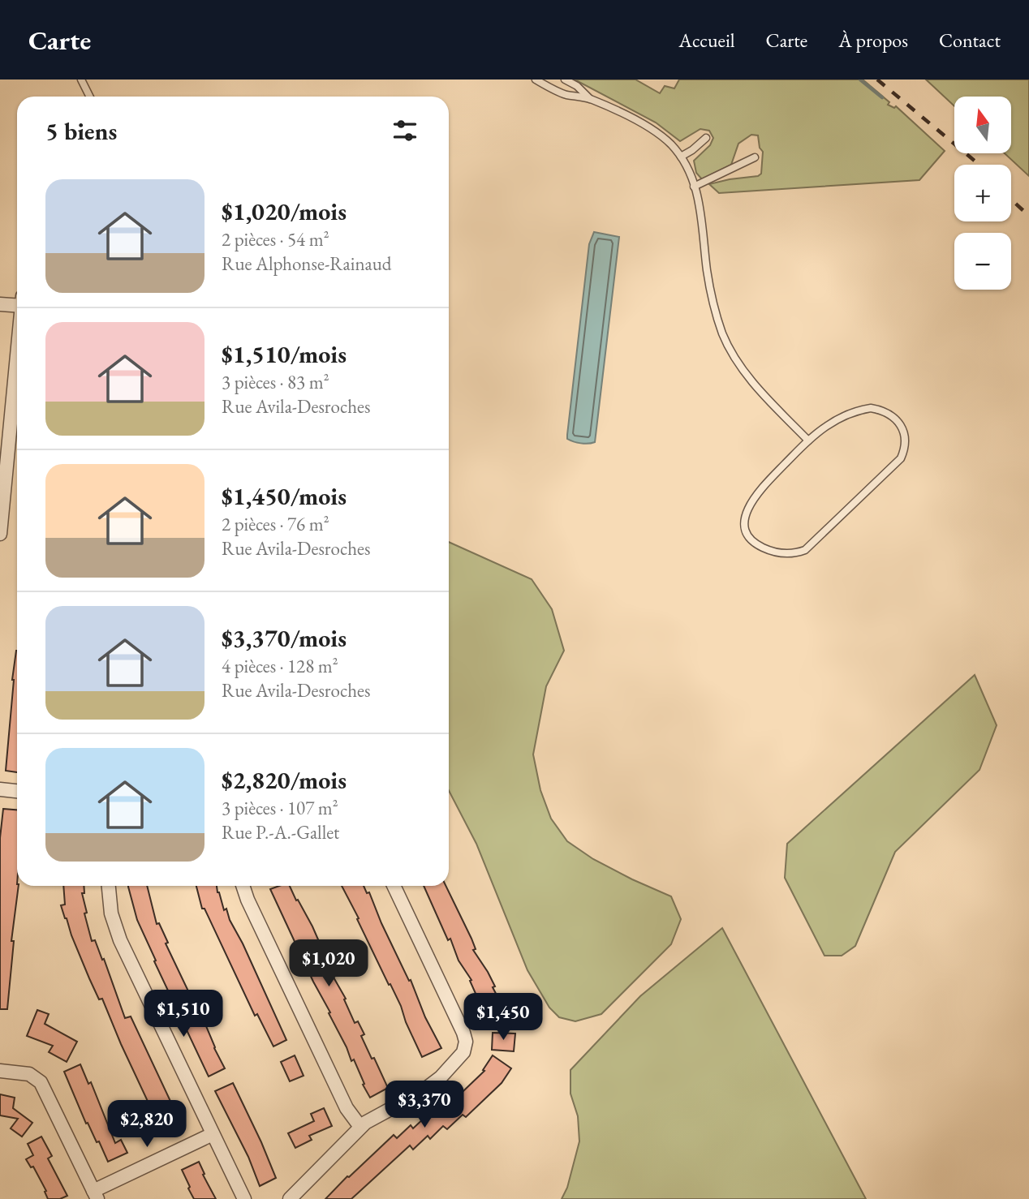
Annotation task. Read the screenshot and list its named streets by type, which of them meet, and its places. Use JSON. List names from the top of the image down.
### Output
{
  "north": "top",
  "page": {
    "header": "Carte",
    "nav": [
      "Accueil",
      "Carte",
      "À propos",
      "Contact"
    ],
    "map_buttons": ["+", "−"],
    "heading": "5 biens",
    "list": [
      {
        "name": "$1,020/mois",
        "note": "2 pièces · 54 m² · Rue Alphonse-Rainaud"
      },
      {
        "name": "$1,510/mois",
        "note": "3 pièces · 83 m² · Rue Avila-Desroches"
      },
      {
        "name": "$1,450/mois",
        "note": "2 pièces · 76 m² · Rue Avila-Desroches"
      },
      {
        "name": "$3,370/mois",
        "note": "4 pièces · 128 m² · Rue Avila-Desroches"
      },
      {
        "name": "$2,820/mois",
        "note": "3 pièces · 107 m² · Rue P.-A.-Gallet"
      }
    ],
    "price": [
      "$1,020",
      "$1,510",
      "$1,450",
      "$3,370",
      "$2,820"
    ]
  }
}
